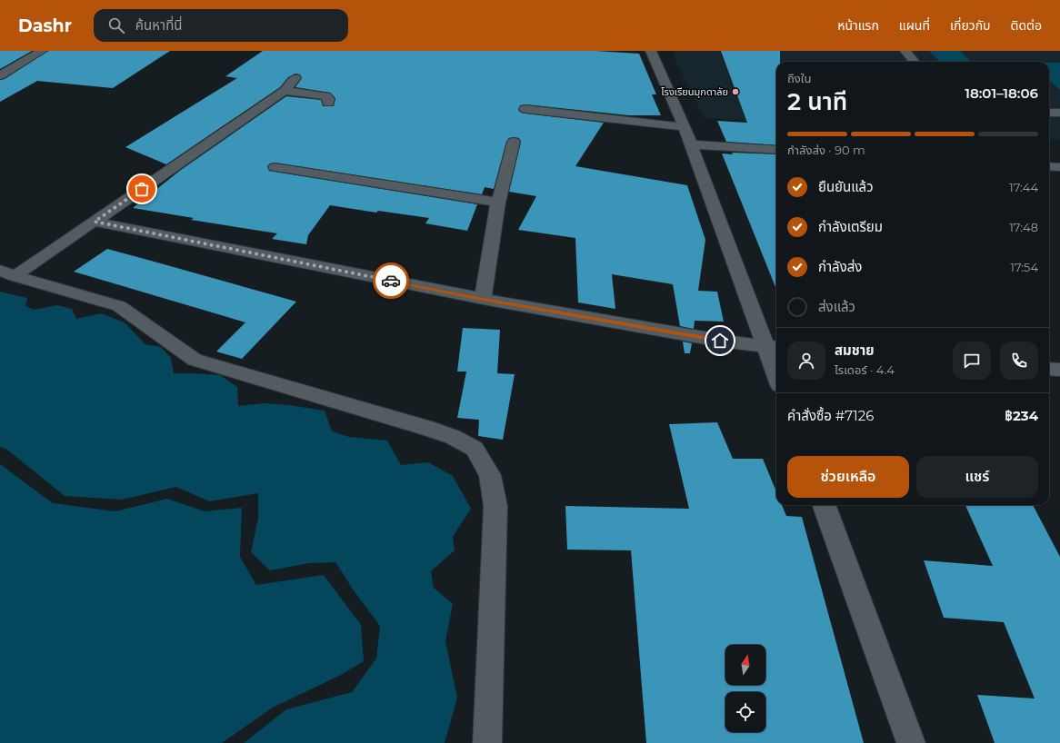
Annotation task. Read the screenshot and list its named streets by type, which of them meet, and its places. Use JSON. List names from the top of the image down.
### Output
{
  "places": ["โรงเรียนมุกดาลัย"],
  "north": "top",
  "page": {
    "header": "Dashr",
    "search": "ค้นหาที่นี่",
    "nav": [
      "หน้าแรก",
      "แผนที่",
      "เกี่ยวกับ",
      "ติดต่อ"
    ],
    "heading": ["2 นาที", "ถึงใน", "18:01–18:06"],
    "panel": [
      "สมชาย",
      "ไรเดอร์ · 4.4",
      "คำสั่งซื้อ #7126",
      "฿234"
    ],
    "bar": "กำลังส่ง · 90 m",
    "list": [
      ["ยืนยันแล้ว", "17:44"],
      ["กำลังเตรียม", "17:48"],
      ["กำลังส่ง", "17:54"],
      "ส่งแล้ว"
    ],
    "buttons": ["ช่วยเหลือ", "แชร์"]
  }
}
